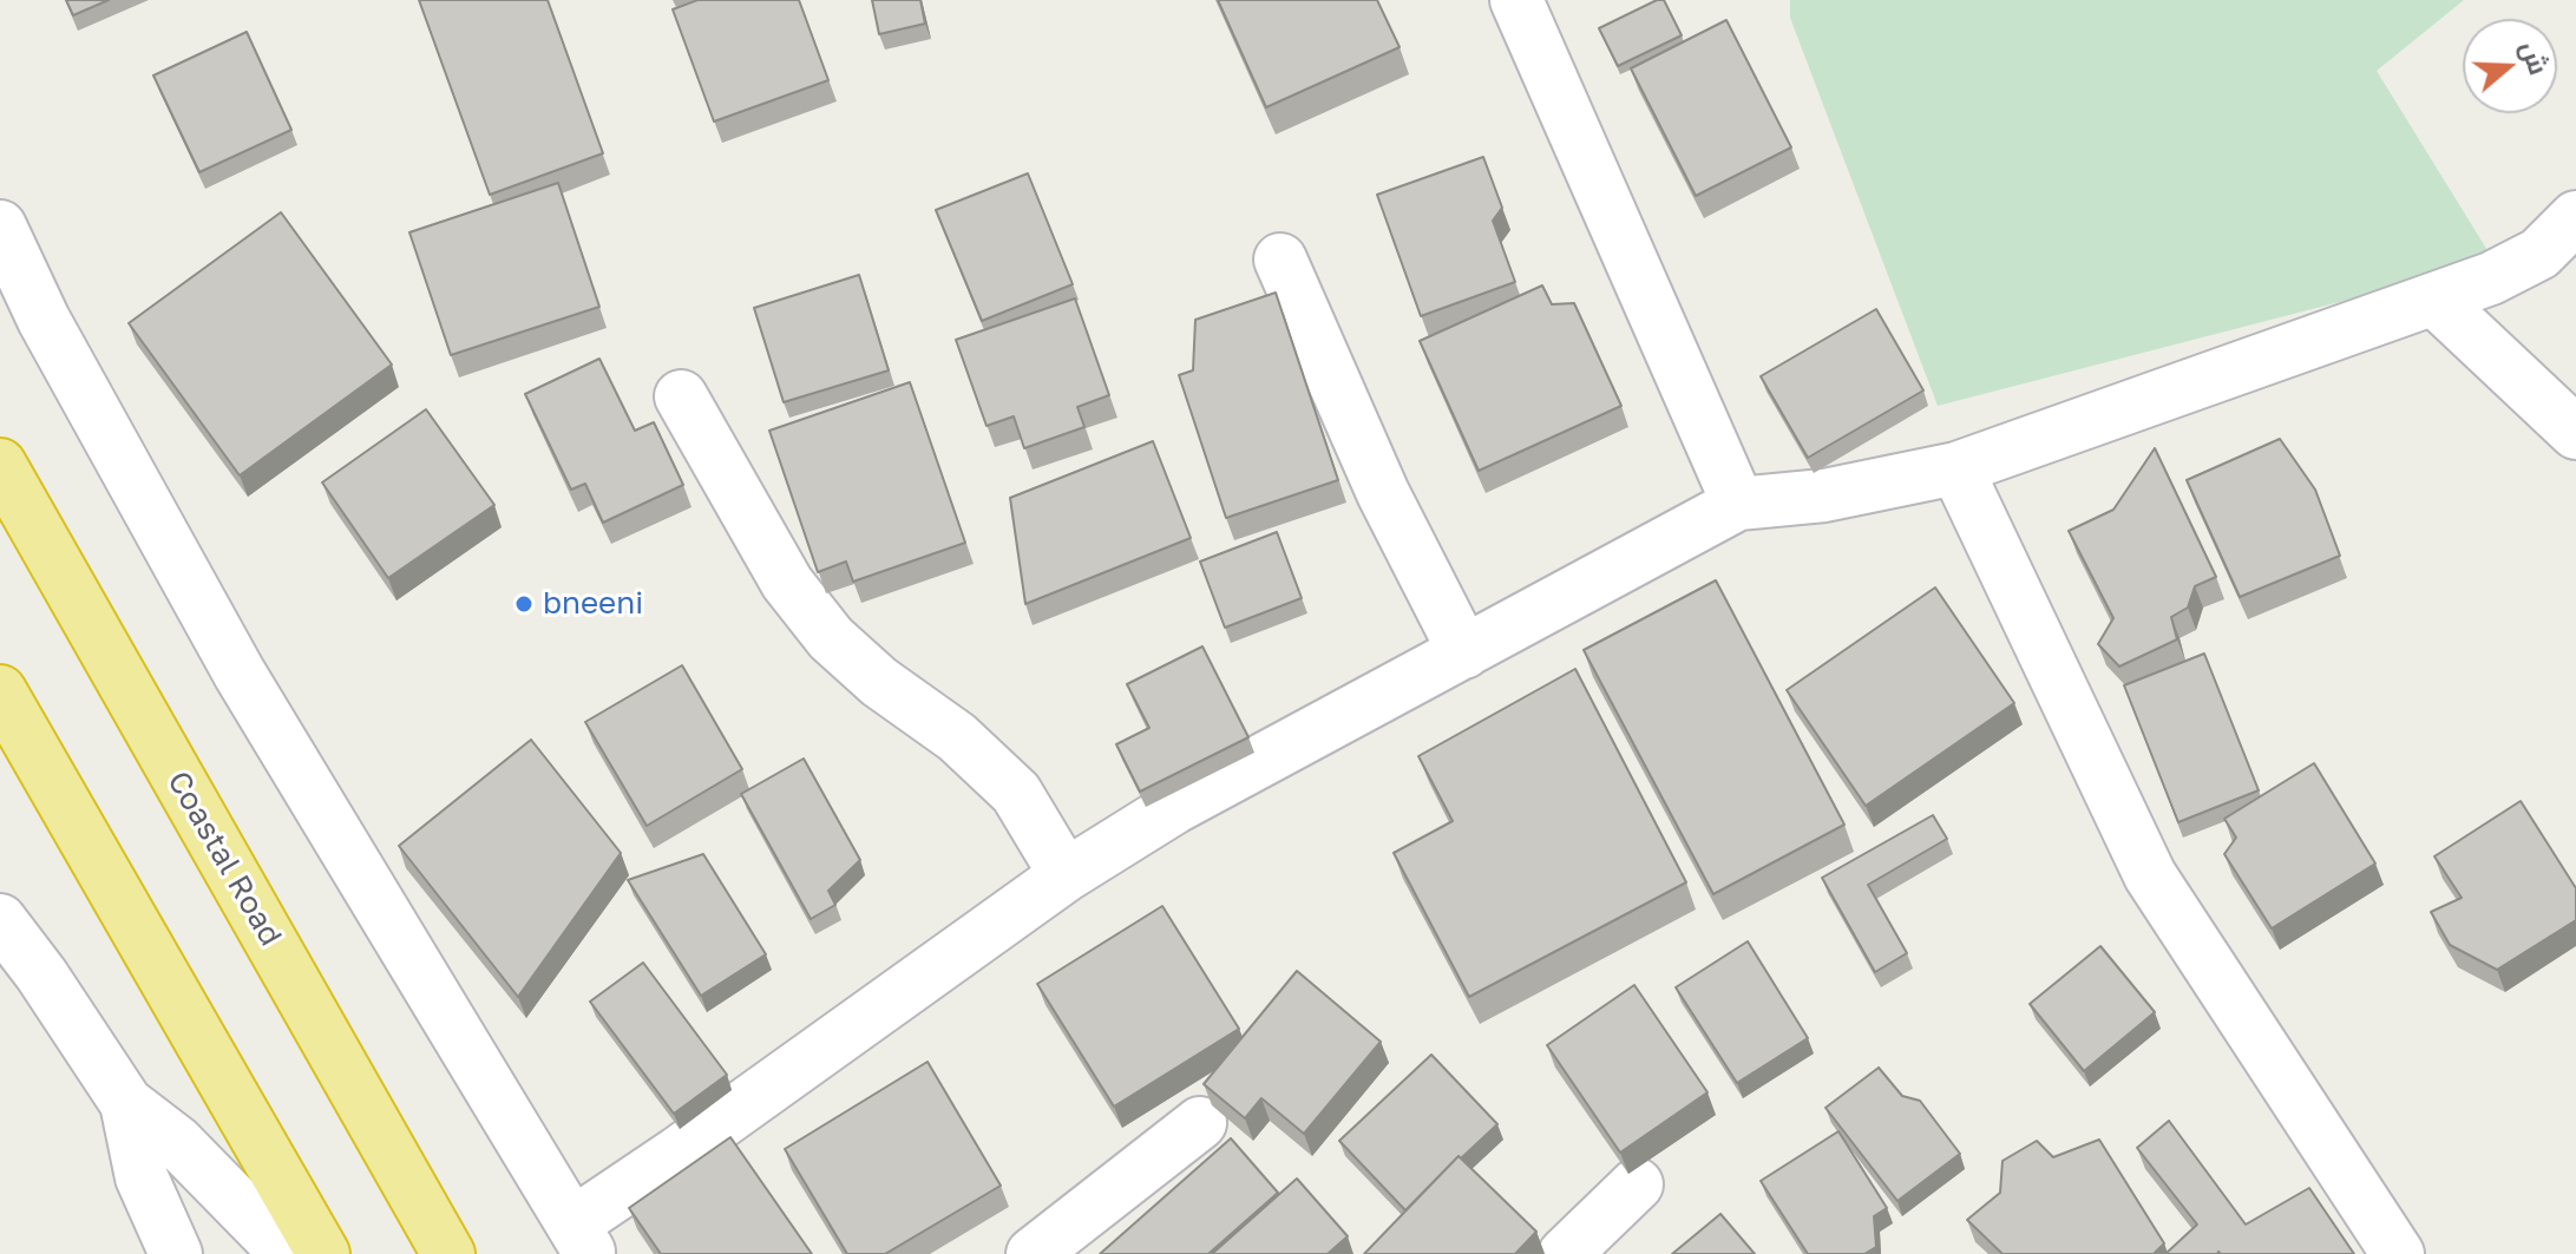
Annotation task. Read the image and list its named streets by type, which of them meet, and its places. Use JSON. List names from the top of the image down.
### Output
{
  "streets": {
    "highway": ["Coastal Road"]
  },
  "places": ["bneeni"],
  "north": "right"
}
